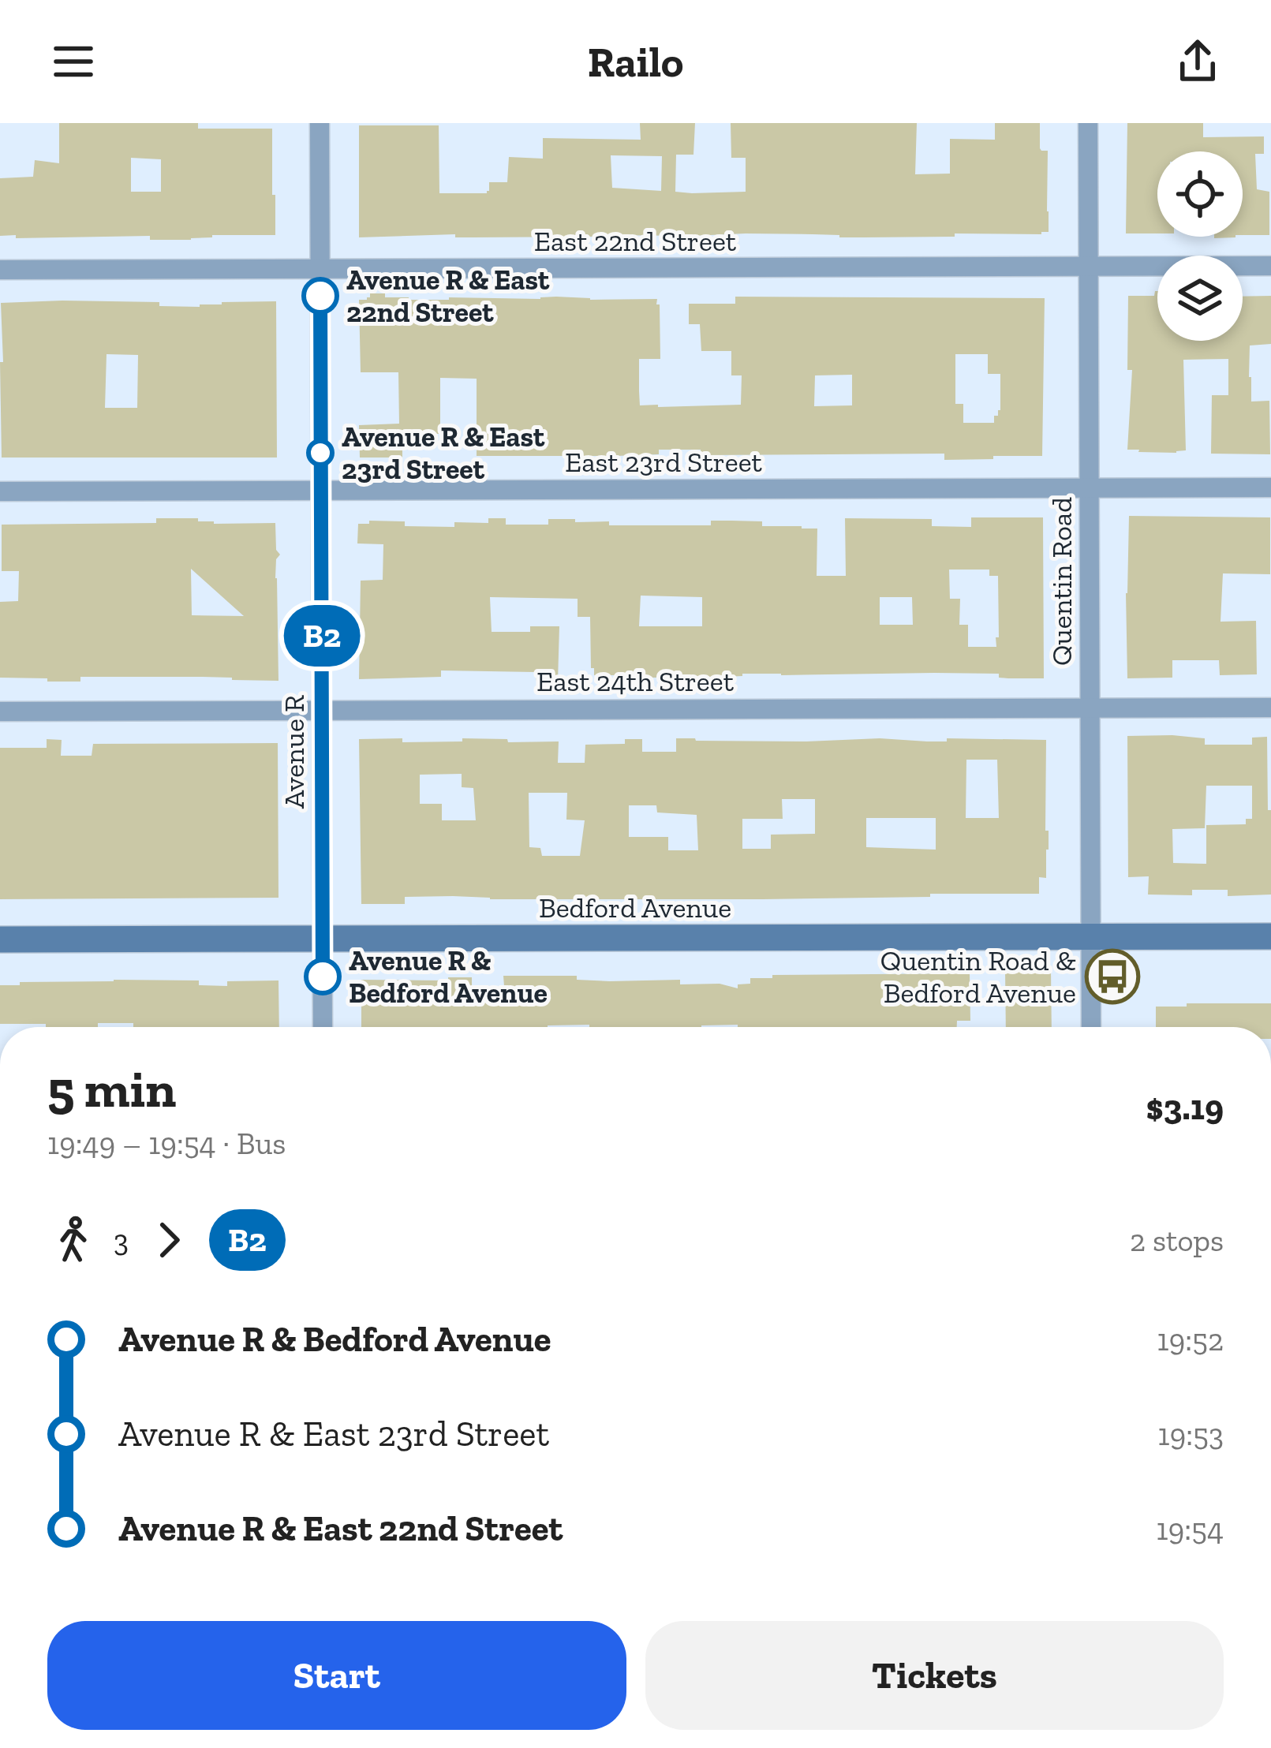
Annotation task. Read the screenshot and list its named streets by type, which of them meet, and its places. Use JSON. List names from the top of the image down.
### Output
{
  "streets": {
    "main road": ["Bedford Avenue"],
    "street": [
      "East 22nd Street",
      "East 23rd Street",
      "Quentin Road",
      "East 24th Street",
      "Avenue R"
    ]
  },
  "crossings": [
    ["East 22nd Street", "Quentin Road"],
    ["East 22nd Street", "Avenue R"],
    ["East 23rd Street", "Quentin Road"],
    ["East 23rd Street", "Avenue R"],
    ["Quentin Road", "East 24th Street"],
    ["Quentin Road", "Bedford Avenue"],
    ["East 24th Street", "Avenue R"],
    ["Avenue R", "Bedford Avenue"]
  ],
  "places": {
    "other": ["Avenue R & East 22nd Street", "Avenue R & East 23rd Street", "Avenue R & Bedford Avenue"],
    "bus stop": ["Quentin Road & Bedford Avenue"]
  },
  "lines": ["bus line B2"],
  "page": {
    "header": "Railo",
    "on_map": "B2",
    "heading": ["5 min", "19:49 – 19:54 · Bus", "$3.19"],
    "legs": ["3", "B2", "2 stops"],
    "list": [
      {
        "name": "Avenue R & Bedford Avenue",
        "value": "19:52"
      },
      {
        "name": "Avenue R & East 23rd Street",
        "value": "19:53"
      },
      {
        "name": "Avenue R & East 22nd Street",
        "value": "19:54"
      }
    ],
    "buttons": ["Start", "Tickets"]
  }
}
